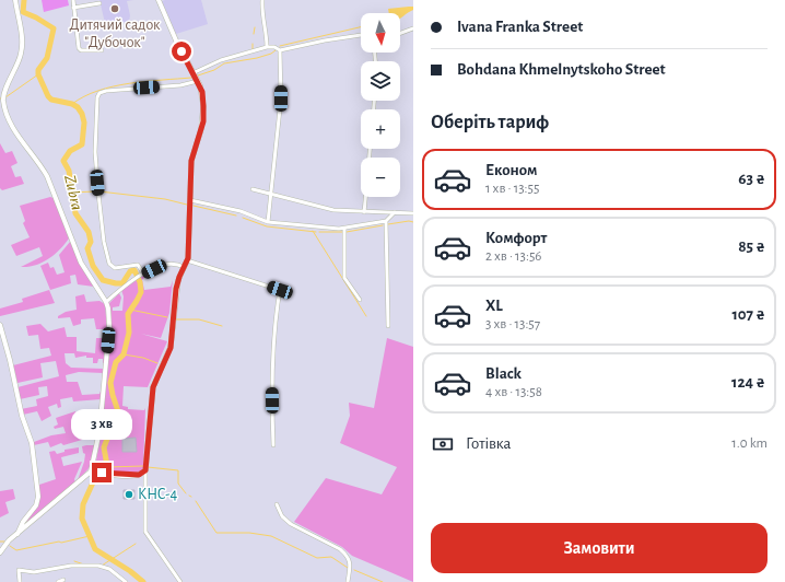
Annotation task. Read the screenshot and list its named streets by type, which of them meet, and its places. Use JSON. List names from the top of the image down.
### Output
{
  "water": ["Zubra"],
  "places": ["Дитячий садок \"Дубочок\"", "КНС-4"],
  "north": "bottom",
  "page": {
    "banner": ["Ivana Franka Street", "Bohdana Khmelnytskoho Street"],
    "map_buttons": ["+", "−"],
    "heading": "Оберіть тариф",
    "list": [
      {
        "name": "Економ",
        "note": "1 хв · 13:55",
        "value": "63 ₴"
      },
      {
        "name": "Комфорт",
        "note": "2 хв · 13:56",
        "value": "85 ₴"
      },
      {
        "name": "XL",
        "note": "3 хв · 13:57",
        "value": "107 ₴"
      },
      {
        "name": "Black",
        "note": "4 хв · 13:58",
        "value": "124 ₴"
      }
    ],
    "bubble": "3 хв",
    "pay": ["Готівка", "1.0 km"],
    "buttons": "Замовити"
  }
}
